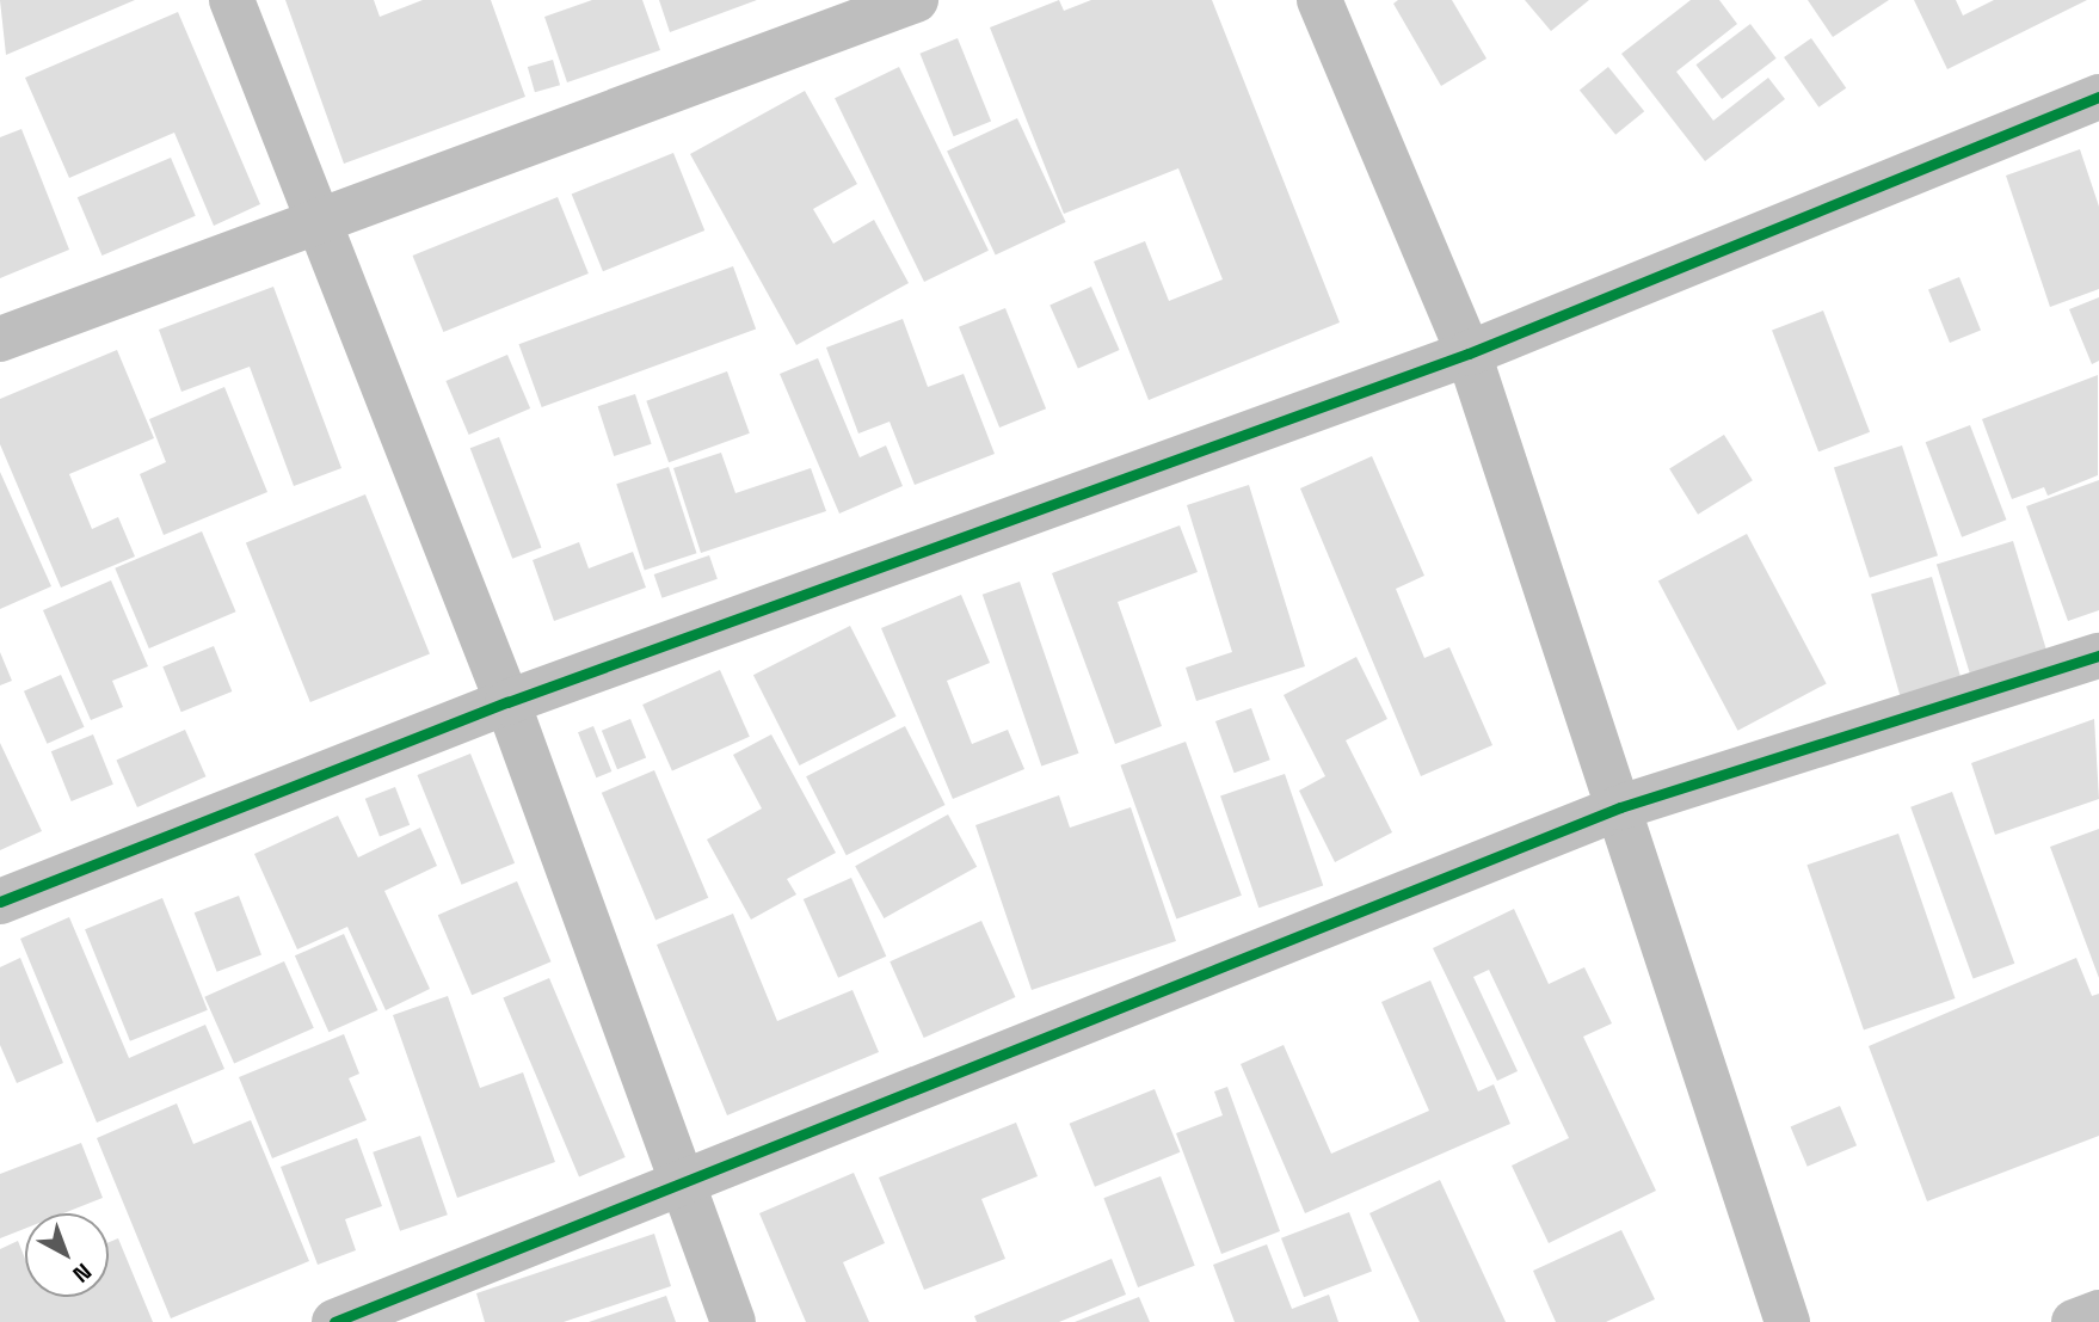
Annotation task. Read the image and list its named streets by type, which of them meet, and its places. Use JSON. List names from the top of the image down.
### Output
{
  "north": "bottom right"
}
